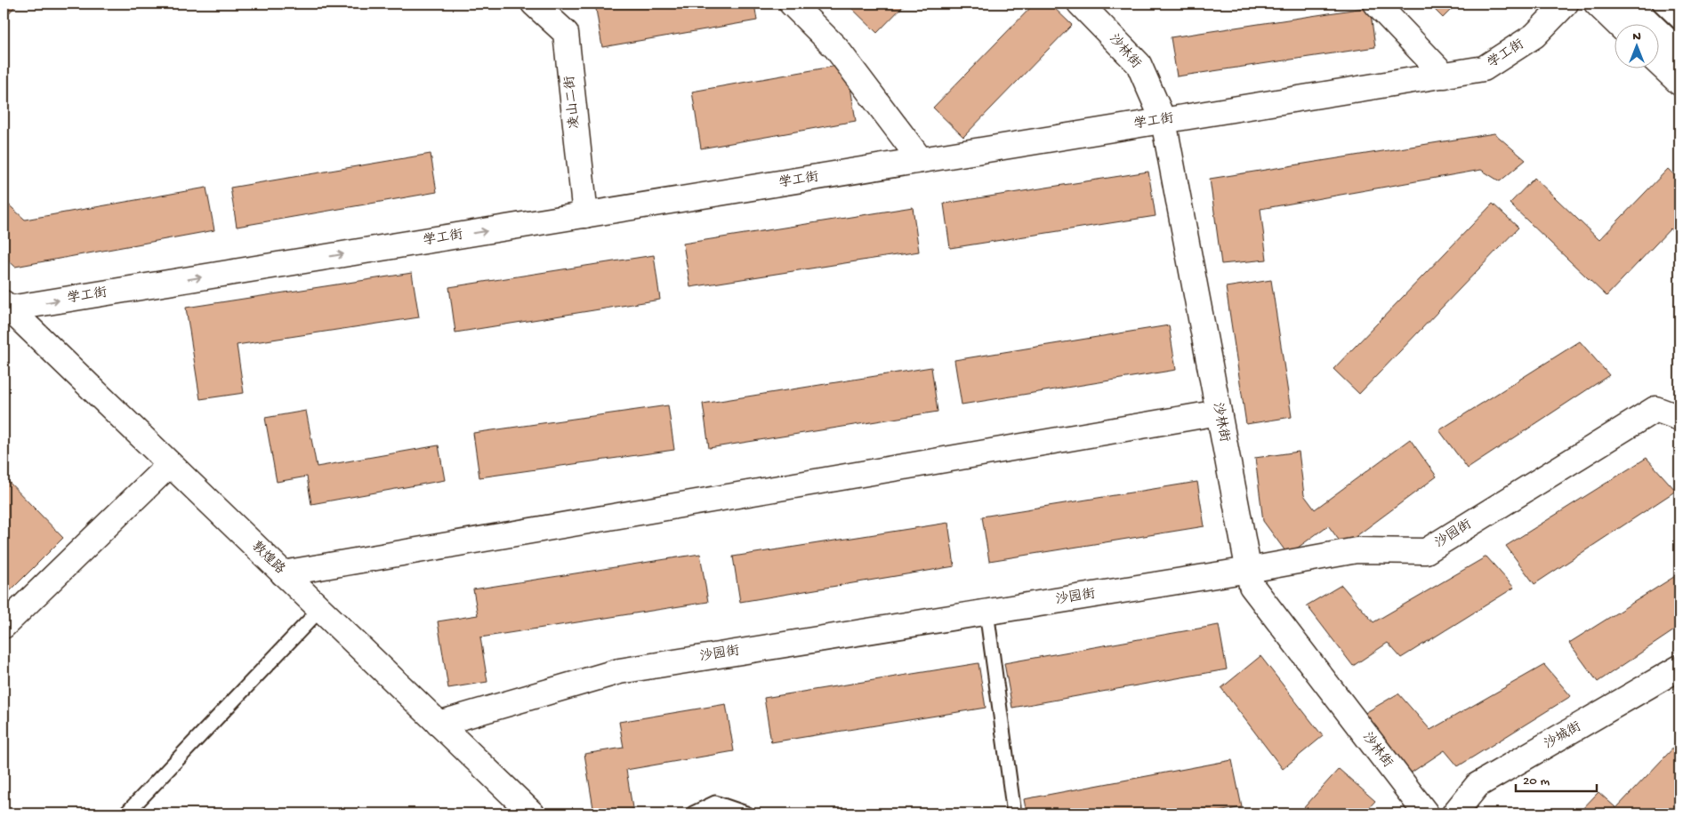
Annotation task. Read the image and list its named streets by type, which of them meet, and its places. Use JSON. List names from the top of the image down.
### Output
{
  "streets": {
    "main road": [
      "沙林街",
      "学工街",
      "凌山二街",
      "沙园街",
      "敦煌路",
      "沙城街"
    ]
  },
  "crossings": [
    ["沙林街", "学工街"],
    ["沙林街", "沙园街"],
    ["学工街", "凌山二街"],
    ["学工街", "敦煌路"],
    ["沙园街", "敦煌路"]
  ],
  "one_way": ["学工街"],
  "scale_bar": "20 m",
  "north": "top"
}
